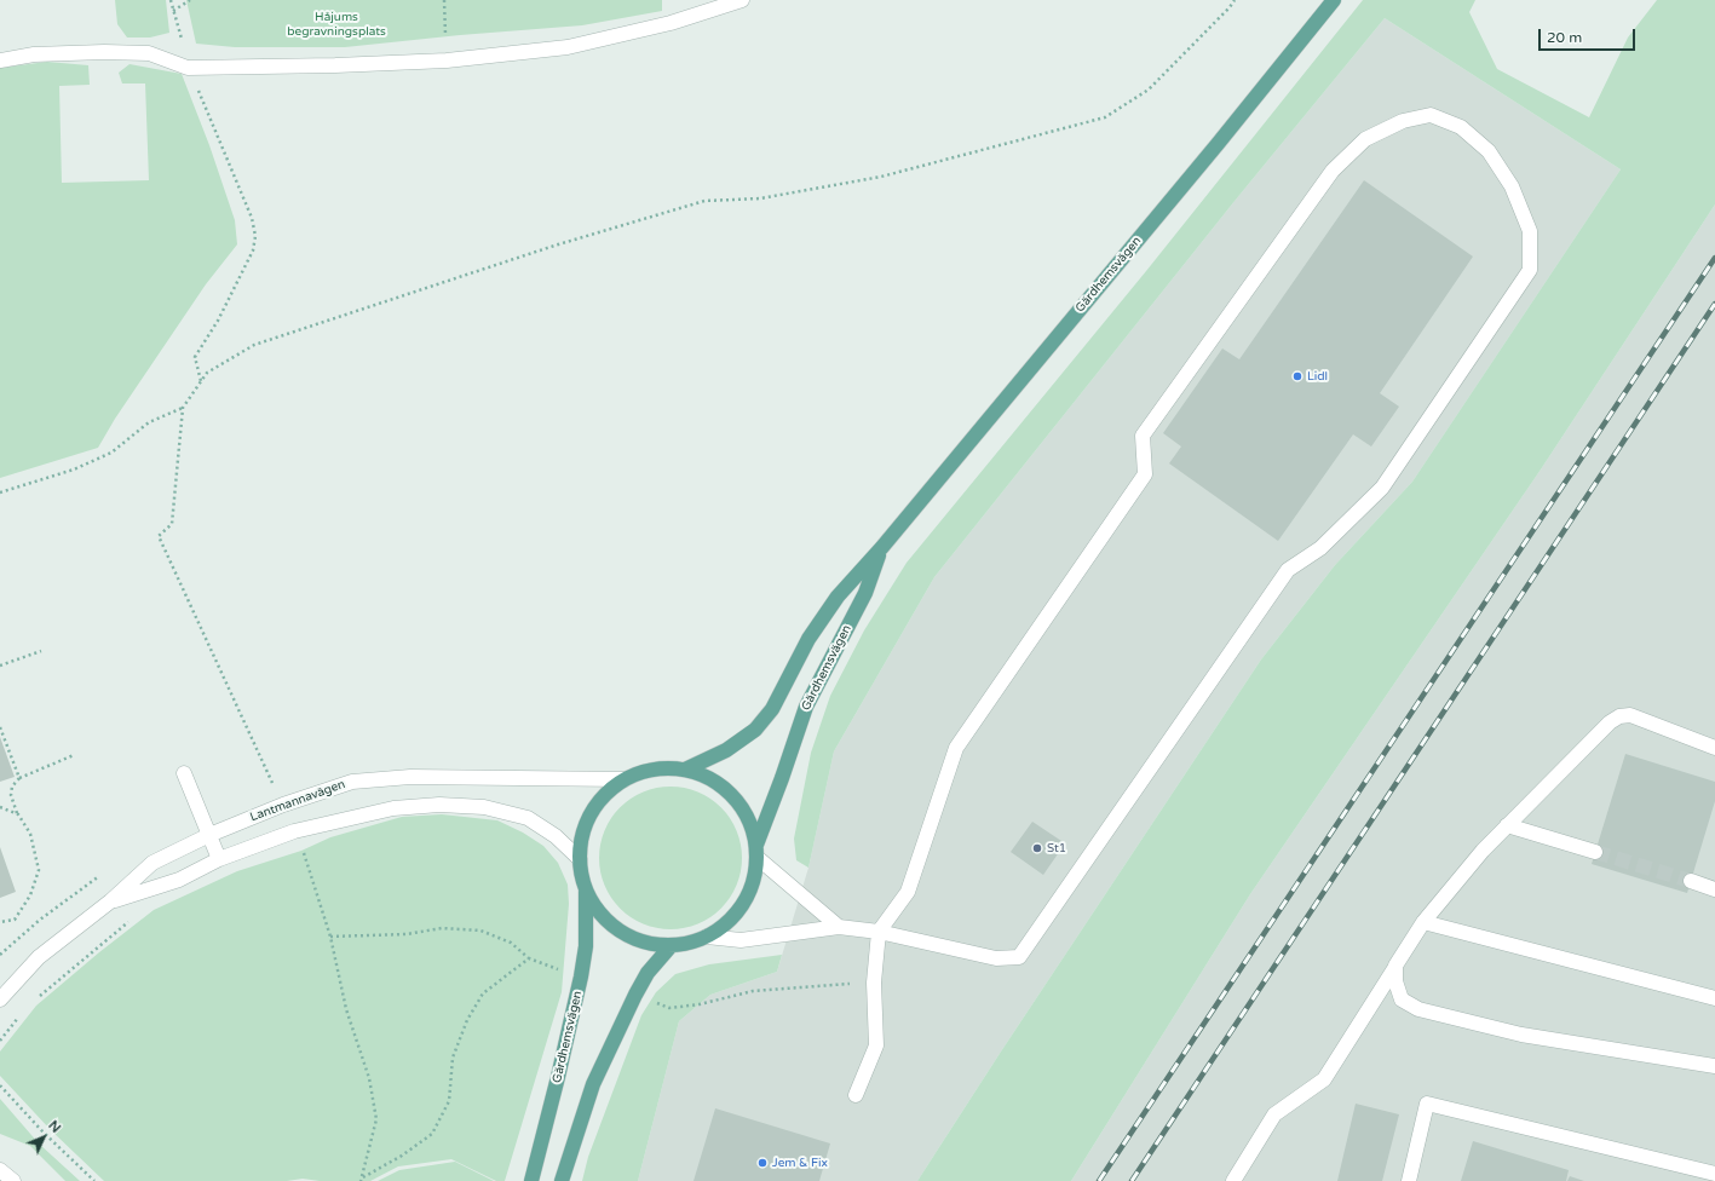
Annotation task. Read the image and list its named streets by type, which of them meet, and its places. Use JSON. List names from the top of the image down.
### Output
{
  "streets": {
    "main road": ["Gärdhemsvägen"],
    "street": ["Lantmannavägen"]
  },
  "parks": ["Håjums begravningsplats"],
  "places": ["Lidl", "St1", "Jem & Fix"],
  "scale_bar": "20 m",
  "north": "top right"
}
